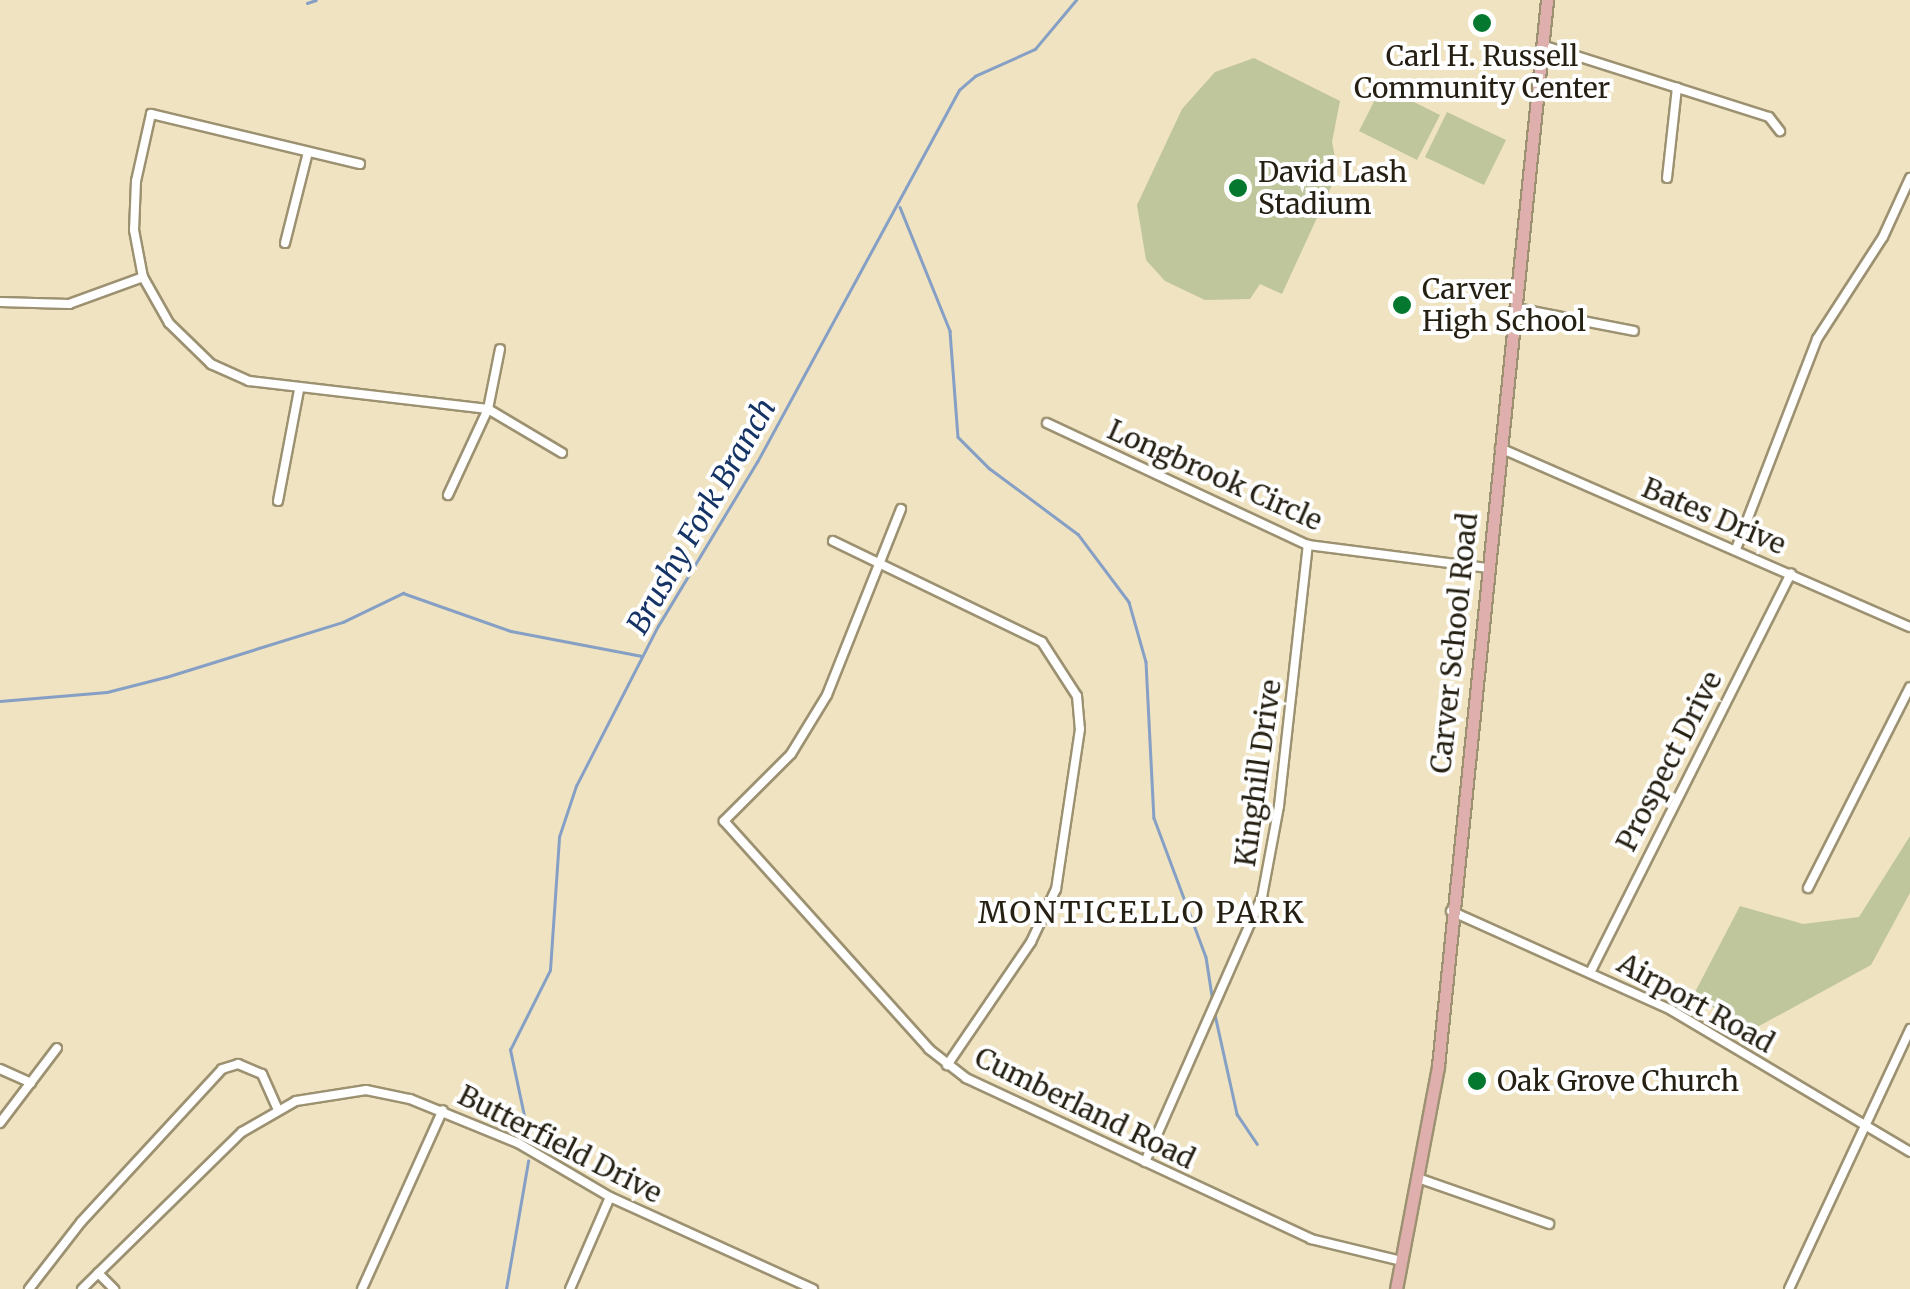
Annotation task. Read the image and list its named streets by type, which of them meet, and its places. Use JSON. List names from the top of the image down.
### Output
{
  "streets": {
    "main road": ["Carver School Road"],
    "street": [
      "Longbrook Circle",
      "Bates Drive",
      "Prospect Drive",
      "Kinghill Drive",
      "Airport Road",
      "Cumberland Road",
      "Butterfield Drive"
    ]
  },
  "crossings": [
    ["Longbrook Circle", "Carver School Road"],
    ["Longbrook Circle", "Kinghill Drive"],
    ["Bates Drive", "Carver School Road"],
    ["Bates Drive", "Prospect Drive"],
    ["Carver School Road", "Airport Road"],
    ["Carver School Road", "Cumberland Road"],
    ["Prospect Drive", "Airport Road"],
    ["Kinghill Drive", "Cumberland Road"]
  ],
  "districts": ["MONTICELLO PARK"],
  "water": ["Brushy Fork Branch"],
  "places": [
    "Carl H. Russell Community Center",
    "David Lash Stadium",
    "Carver High School",
    "Oak Grove Church"
  ]
}
